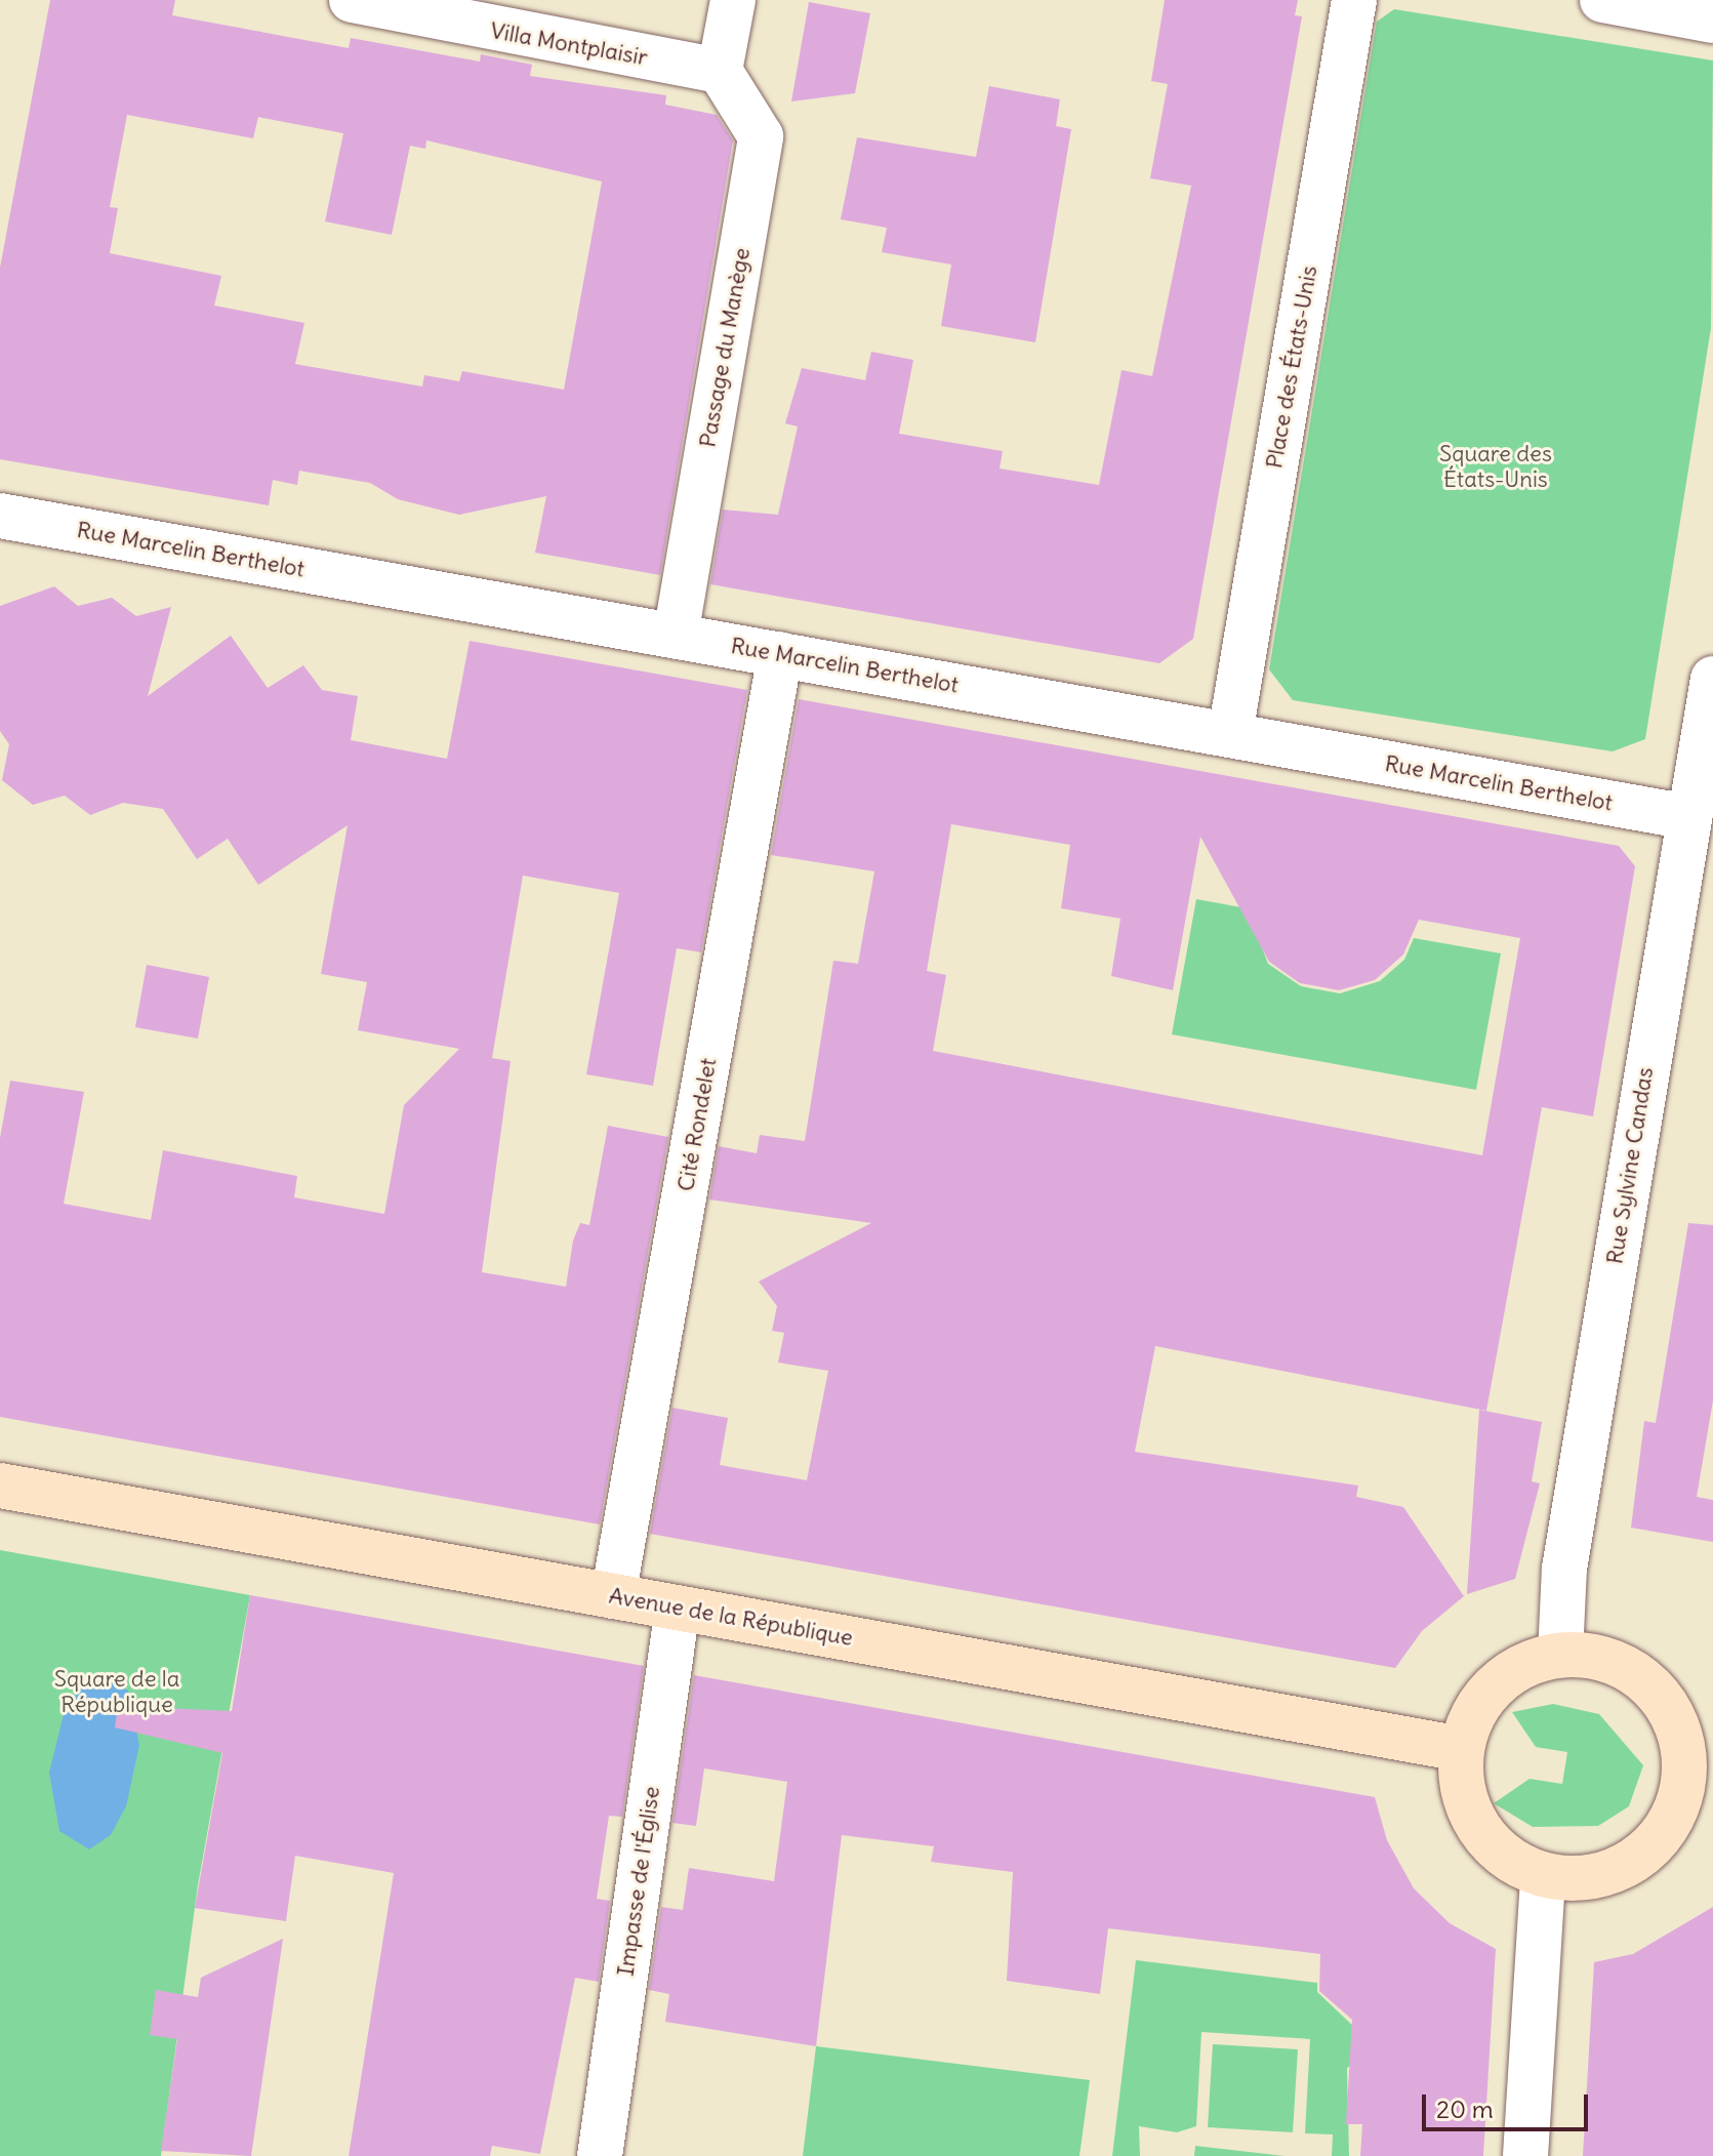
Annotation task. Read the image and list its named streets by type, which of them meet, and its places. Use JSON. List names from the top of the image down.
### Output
{
  "streets": {
    "main road": ["Avenue de la République"],
    "street": [
      "Villa Montplaisir",
      "Passage du Manège",
      "Place des États-Unis",
      "Rue Marcelin Berthelot",
      "Cité Rondelet",
      "Rue Sylvine Candas",
      "Impasse de l'Église"
    ]
  },
  "crossings": [
    ["Villa Montplaisir", "Passage du Manège"],
    ["Passage du Manège", "Rue Marcelin Berthelot"],
    ["Place des États-Unis", "Rue Marcelin Berthelot"],
    ["Rue Marcelin Berthelot", "Cité Rondelet"],
    ["Rue Marcelin Berthelot", "Rue Sylvine Candas"],
    ["Cité Rondelet", "Avenue de la République"],
    ["Rue Sylvine Candas", "Avenue de la République"],
    ["Avenue de la République", "Impasse de l'Église"]
  ],
  "parks": ["Square des États-Unis", "Square de la République"],
  "scale_bar": "20 m"
}
